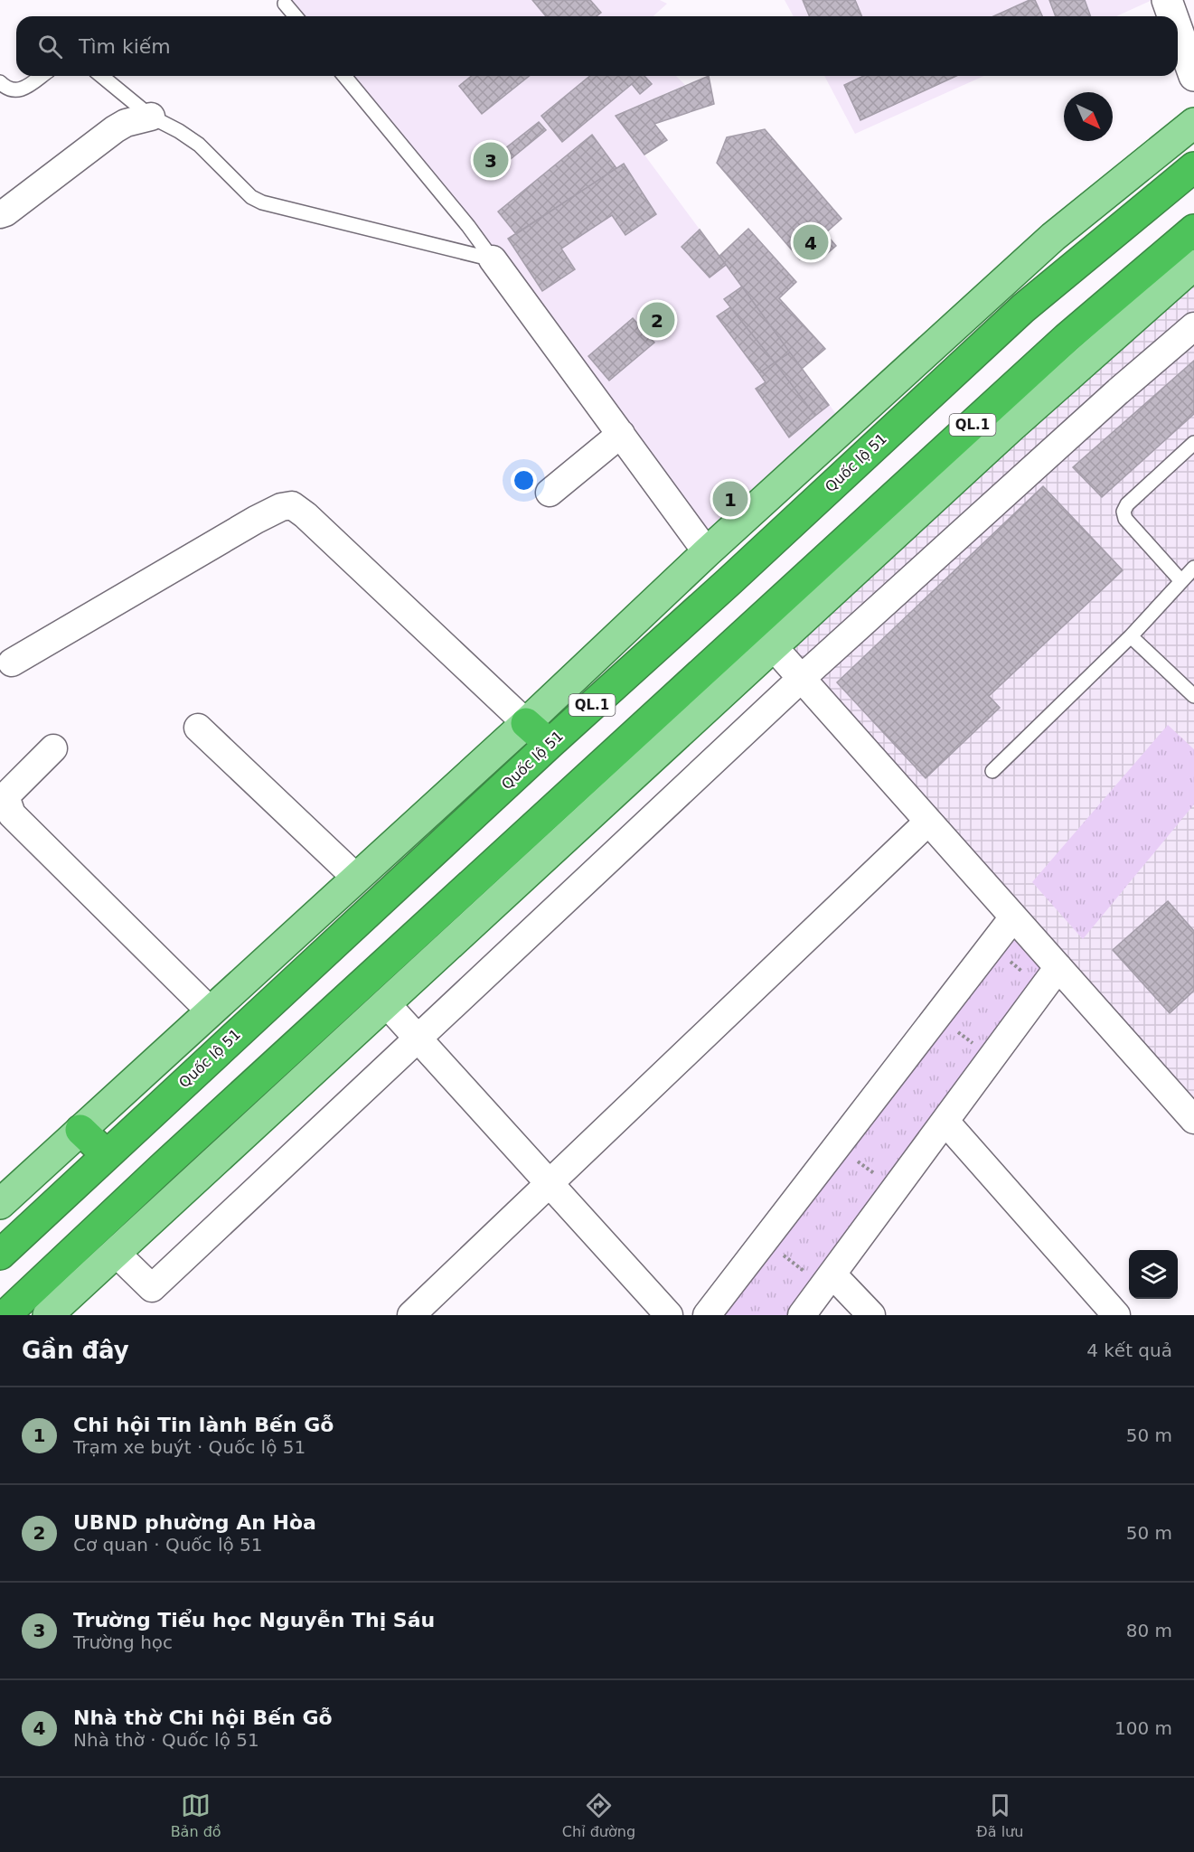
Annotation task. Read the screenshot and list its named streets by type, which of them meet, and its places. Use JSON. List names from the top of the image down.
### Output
{
  "streets": {
    "highway": ["QL.1", "Quốc lộ 51"]
  },
  "north": "bottom right",
  "page": {
    "search": "Tìm kiếm",
    "pins": [
      "3",
      "4",
      "2",
      "1"
    ],
    "heading": ["Gần đây", "4 kết quả"],
    "list": [
      {
        "mark": "1",
        "name": "Chi hội Tin lành Bến Gỗ",
        "note": "Trạm xe buýt · Quốc lộ 51",
        "value": "50 m"
      },
      {
        "mark": "2",
        "name": "UBND phường An Hòa",
        "note": "Cơ quan · Quốc lộ 51",
        "value": "50 m"
      },
      {
        "mark": "3",
        "name": "Trường Tiểu học Nguyễn Thị Sáu",
        "note": "Trường học",
        "value": "80 m"
      },
      {
        "mark": "4",
        "name": "Nhà thờ Chi hội Bến Gỗ",
        "note": "Nhà thờ · Quốc lộ 51",
        "value": "100 m"
      }
    ],
    "nav": ["Bản đồ", "Chỉ đường", "Đã lưu"]
  }
}
